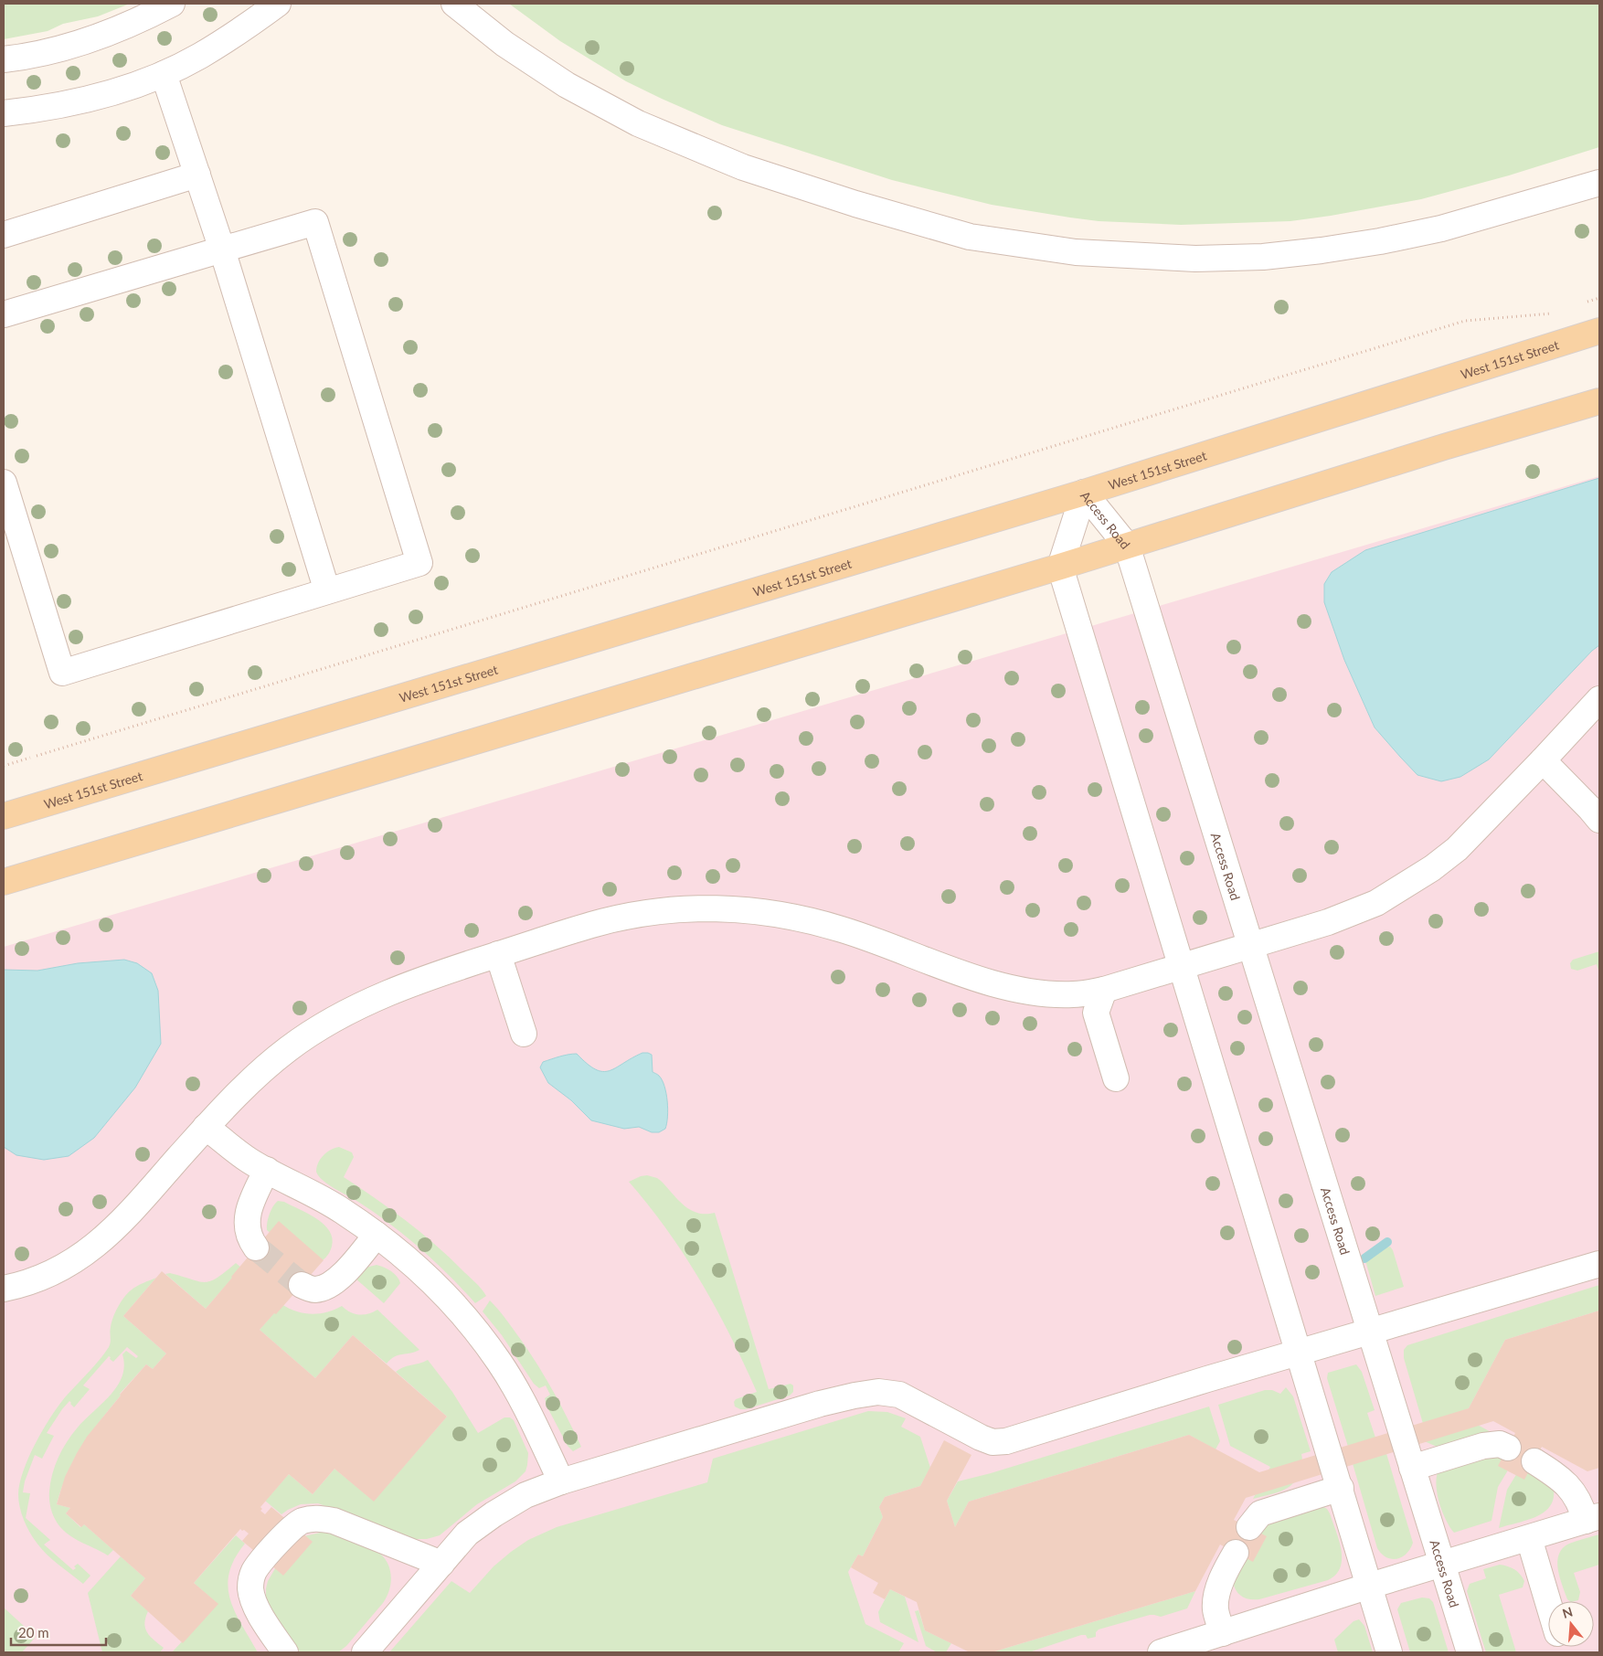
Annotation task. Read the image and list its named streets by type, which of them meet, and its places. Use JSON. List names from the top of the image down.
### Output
{
  "streets": {
    "main road": ["West 151st Street"],
    "street": ["Access Road"]
  },
  "crossings": [
    ["West 151st Street", "Access Road"]
  ],
  "scale_bar": "20 m",
  "north": "top"
}
